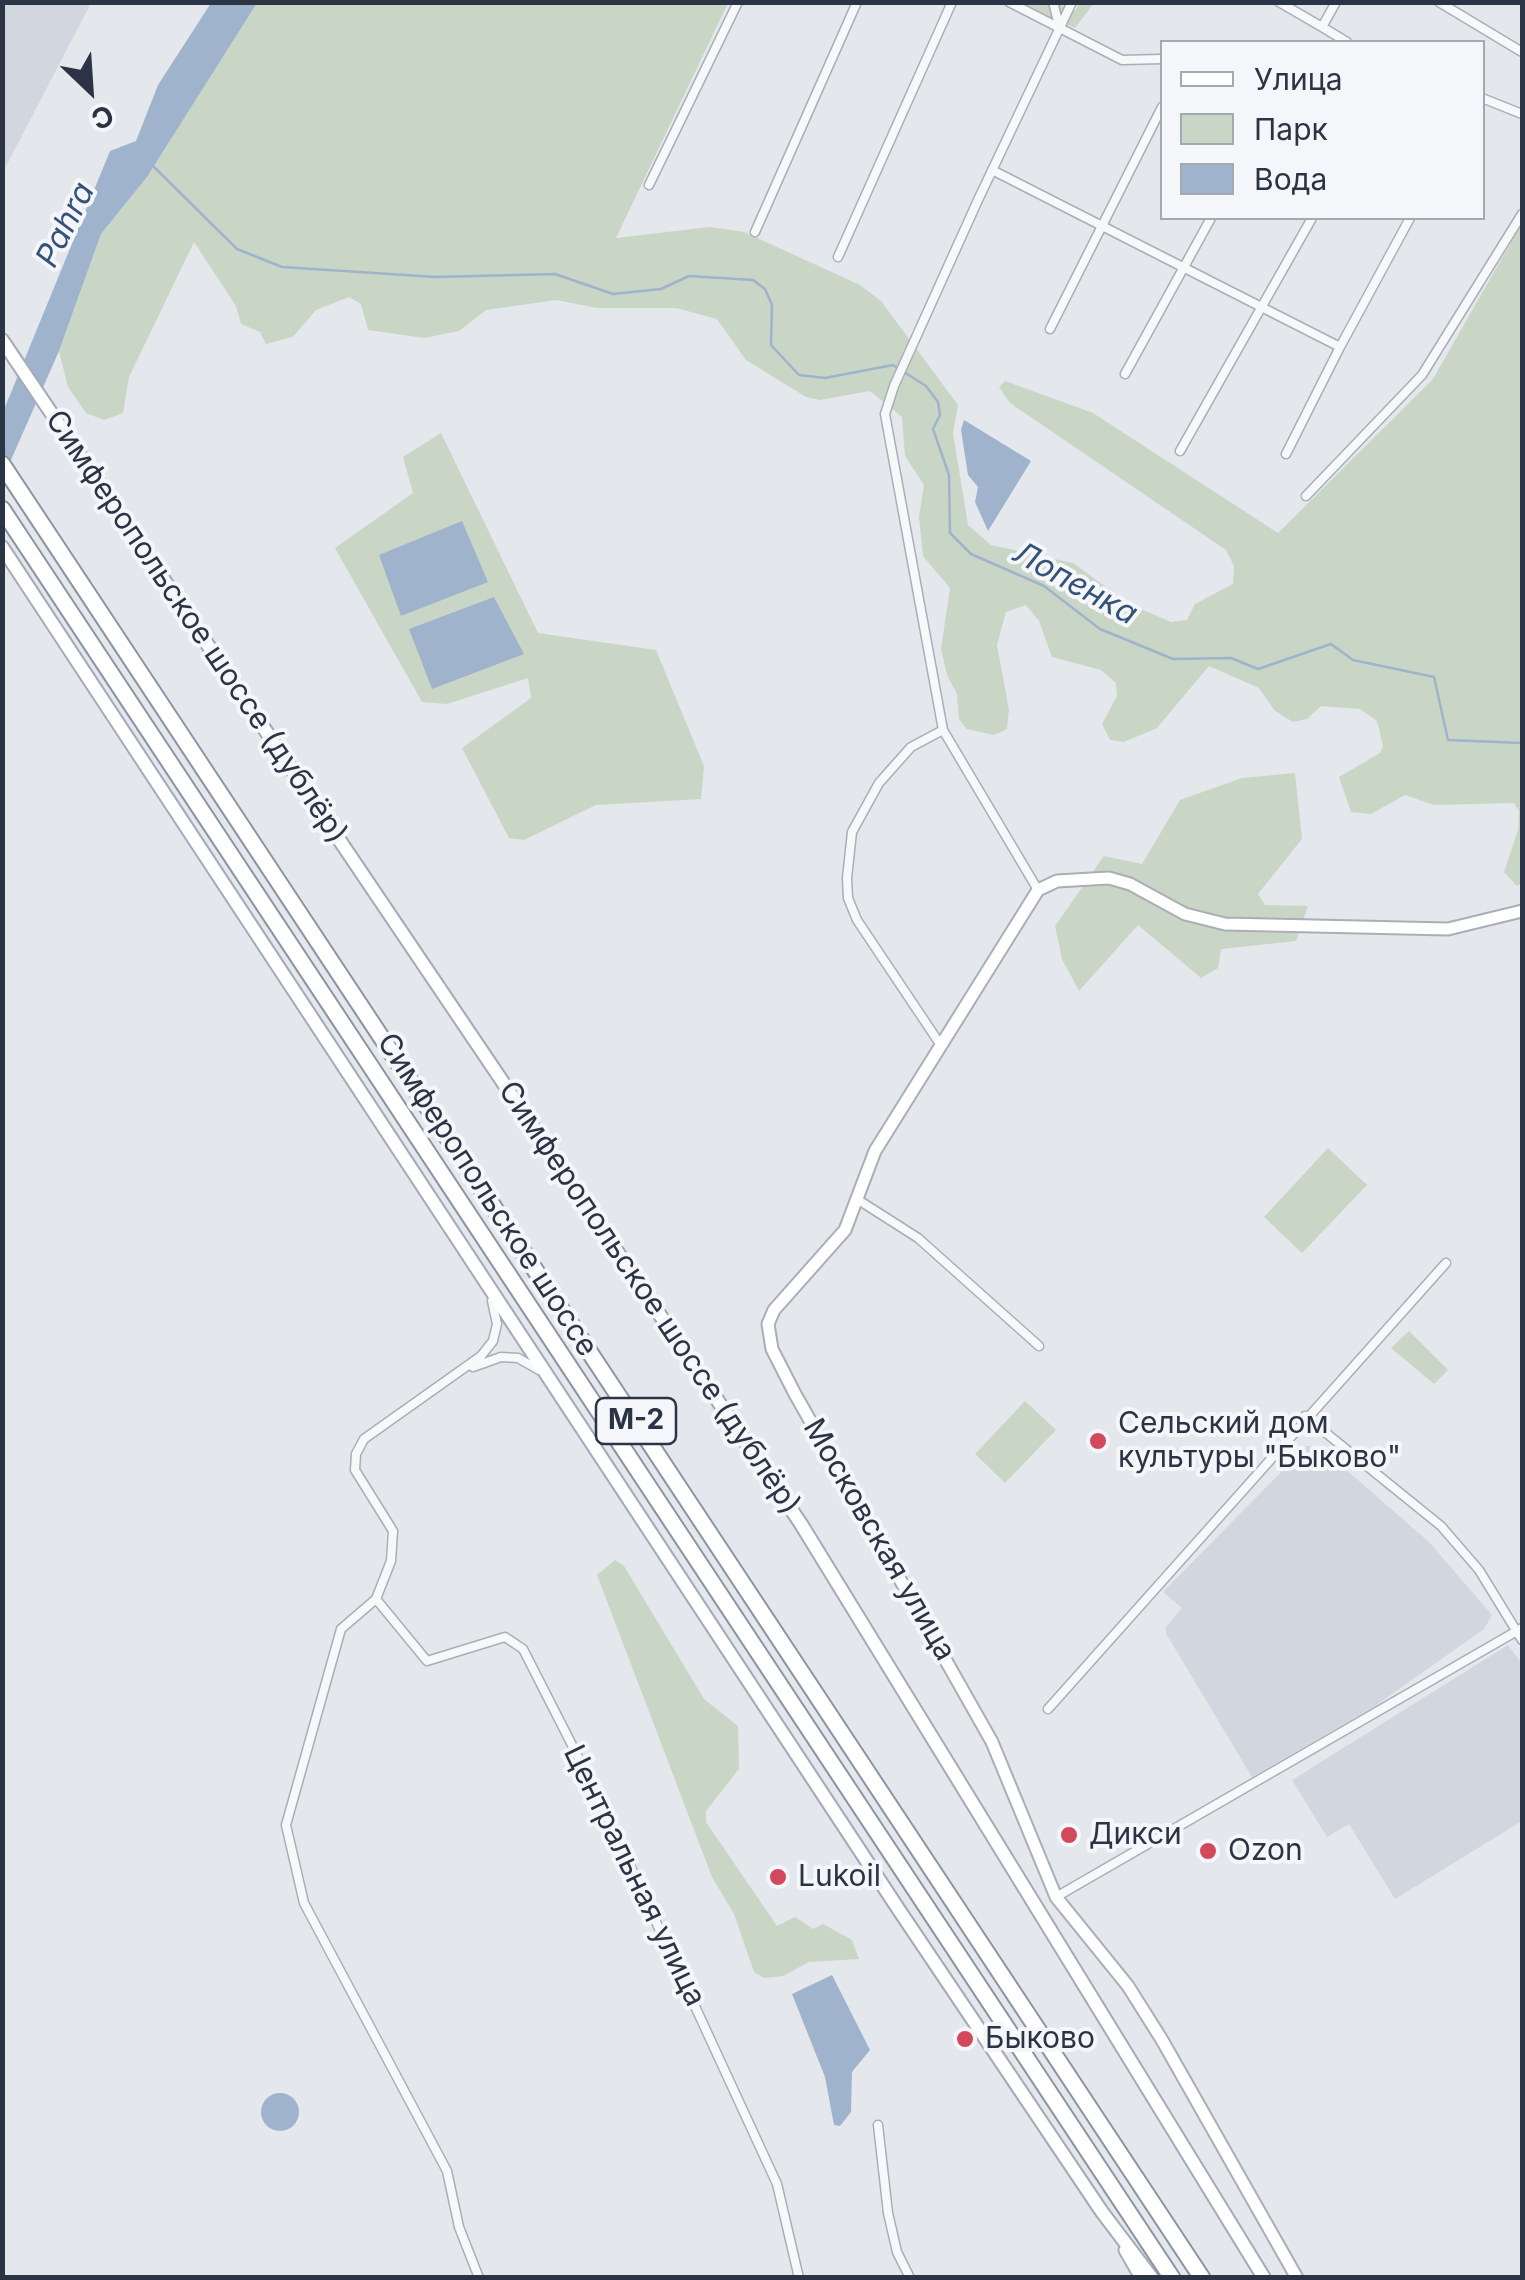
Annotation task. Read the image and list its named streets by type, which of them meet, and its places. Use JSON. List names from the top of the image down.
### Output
{
  "streets": {
    "highway": ["Симферопольское шоссе", "М-2"],
    "main road": ["Симферопольское шоссе (дублёр)"],
    "street": ["Московская улица", "Центральная улица"]
  },
  "water": ["Pahra", "Лопенка"],
  "places": [
    "Сельский дом культуры \"Быково\"",
    "Дикси",
    "Ozon",
    "Lukoil",
    "Быково"
  ],
  "legend": ["Улица", "Парк", "Вода"],
  "north": "bottom right"
}
